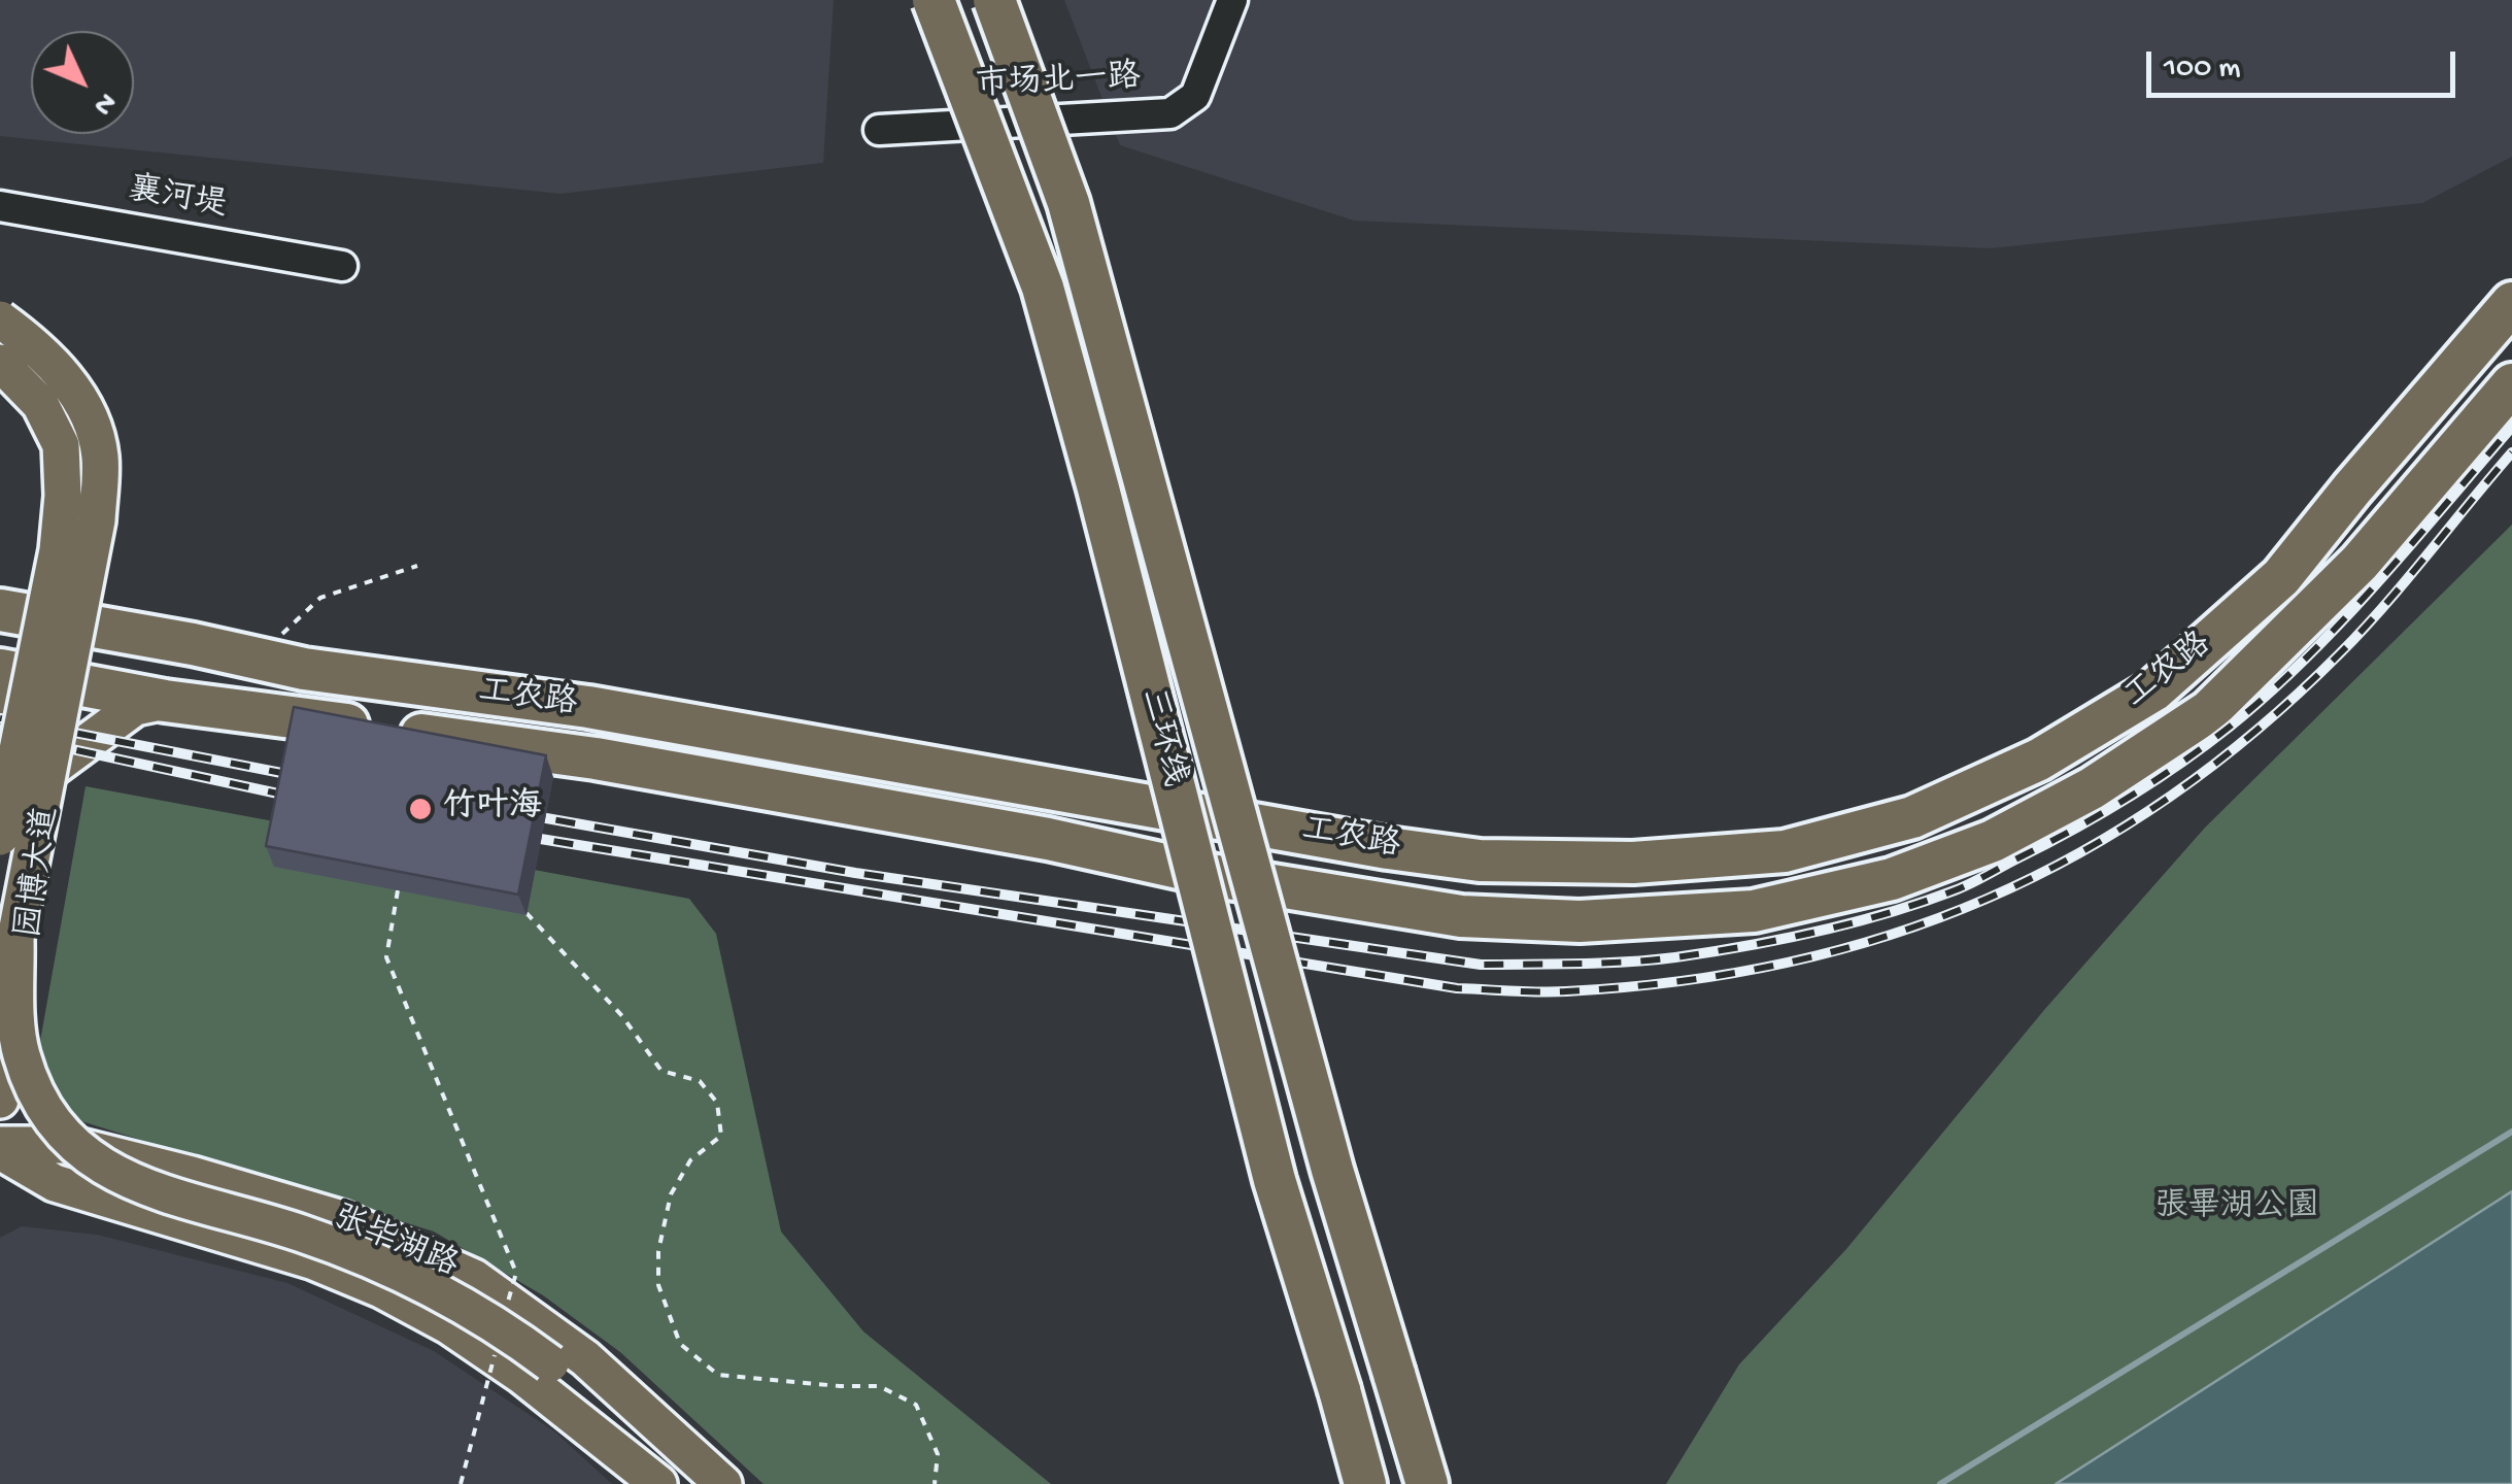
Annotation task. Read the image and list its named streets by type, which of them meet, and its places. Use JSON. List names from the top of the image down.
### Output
{
  "streets": {
    "highway": ["工农路", "三环线"],
    "main road": ["园博大道", "张毕湖路"],
    "street": ["市场北一路", "襄河堤"]
  },
  "parks": ["張畢湖公園"],
  "places": ["竹叶海"],
  "scale_bar": "100 m",
  "north": "bottom right"
}
